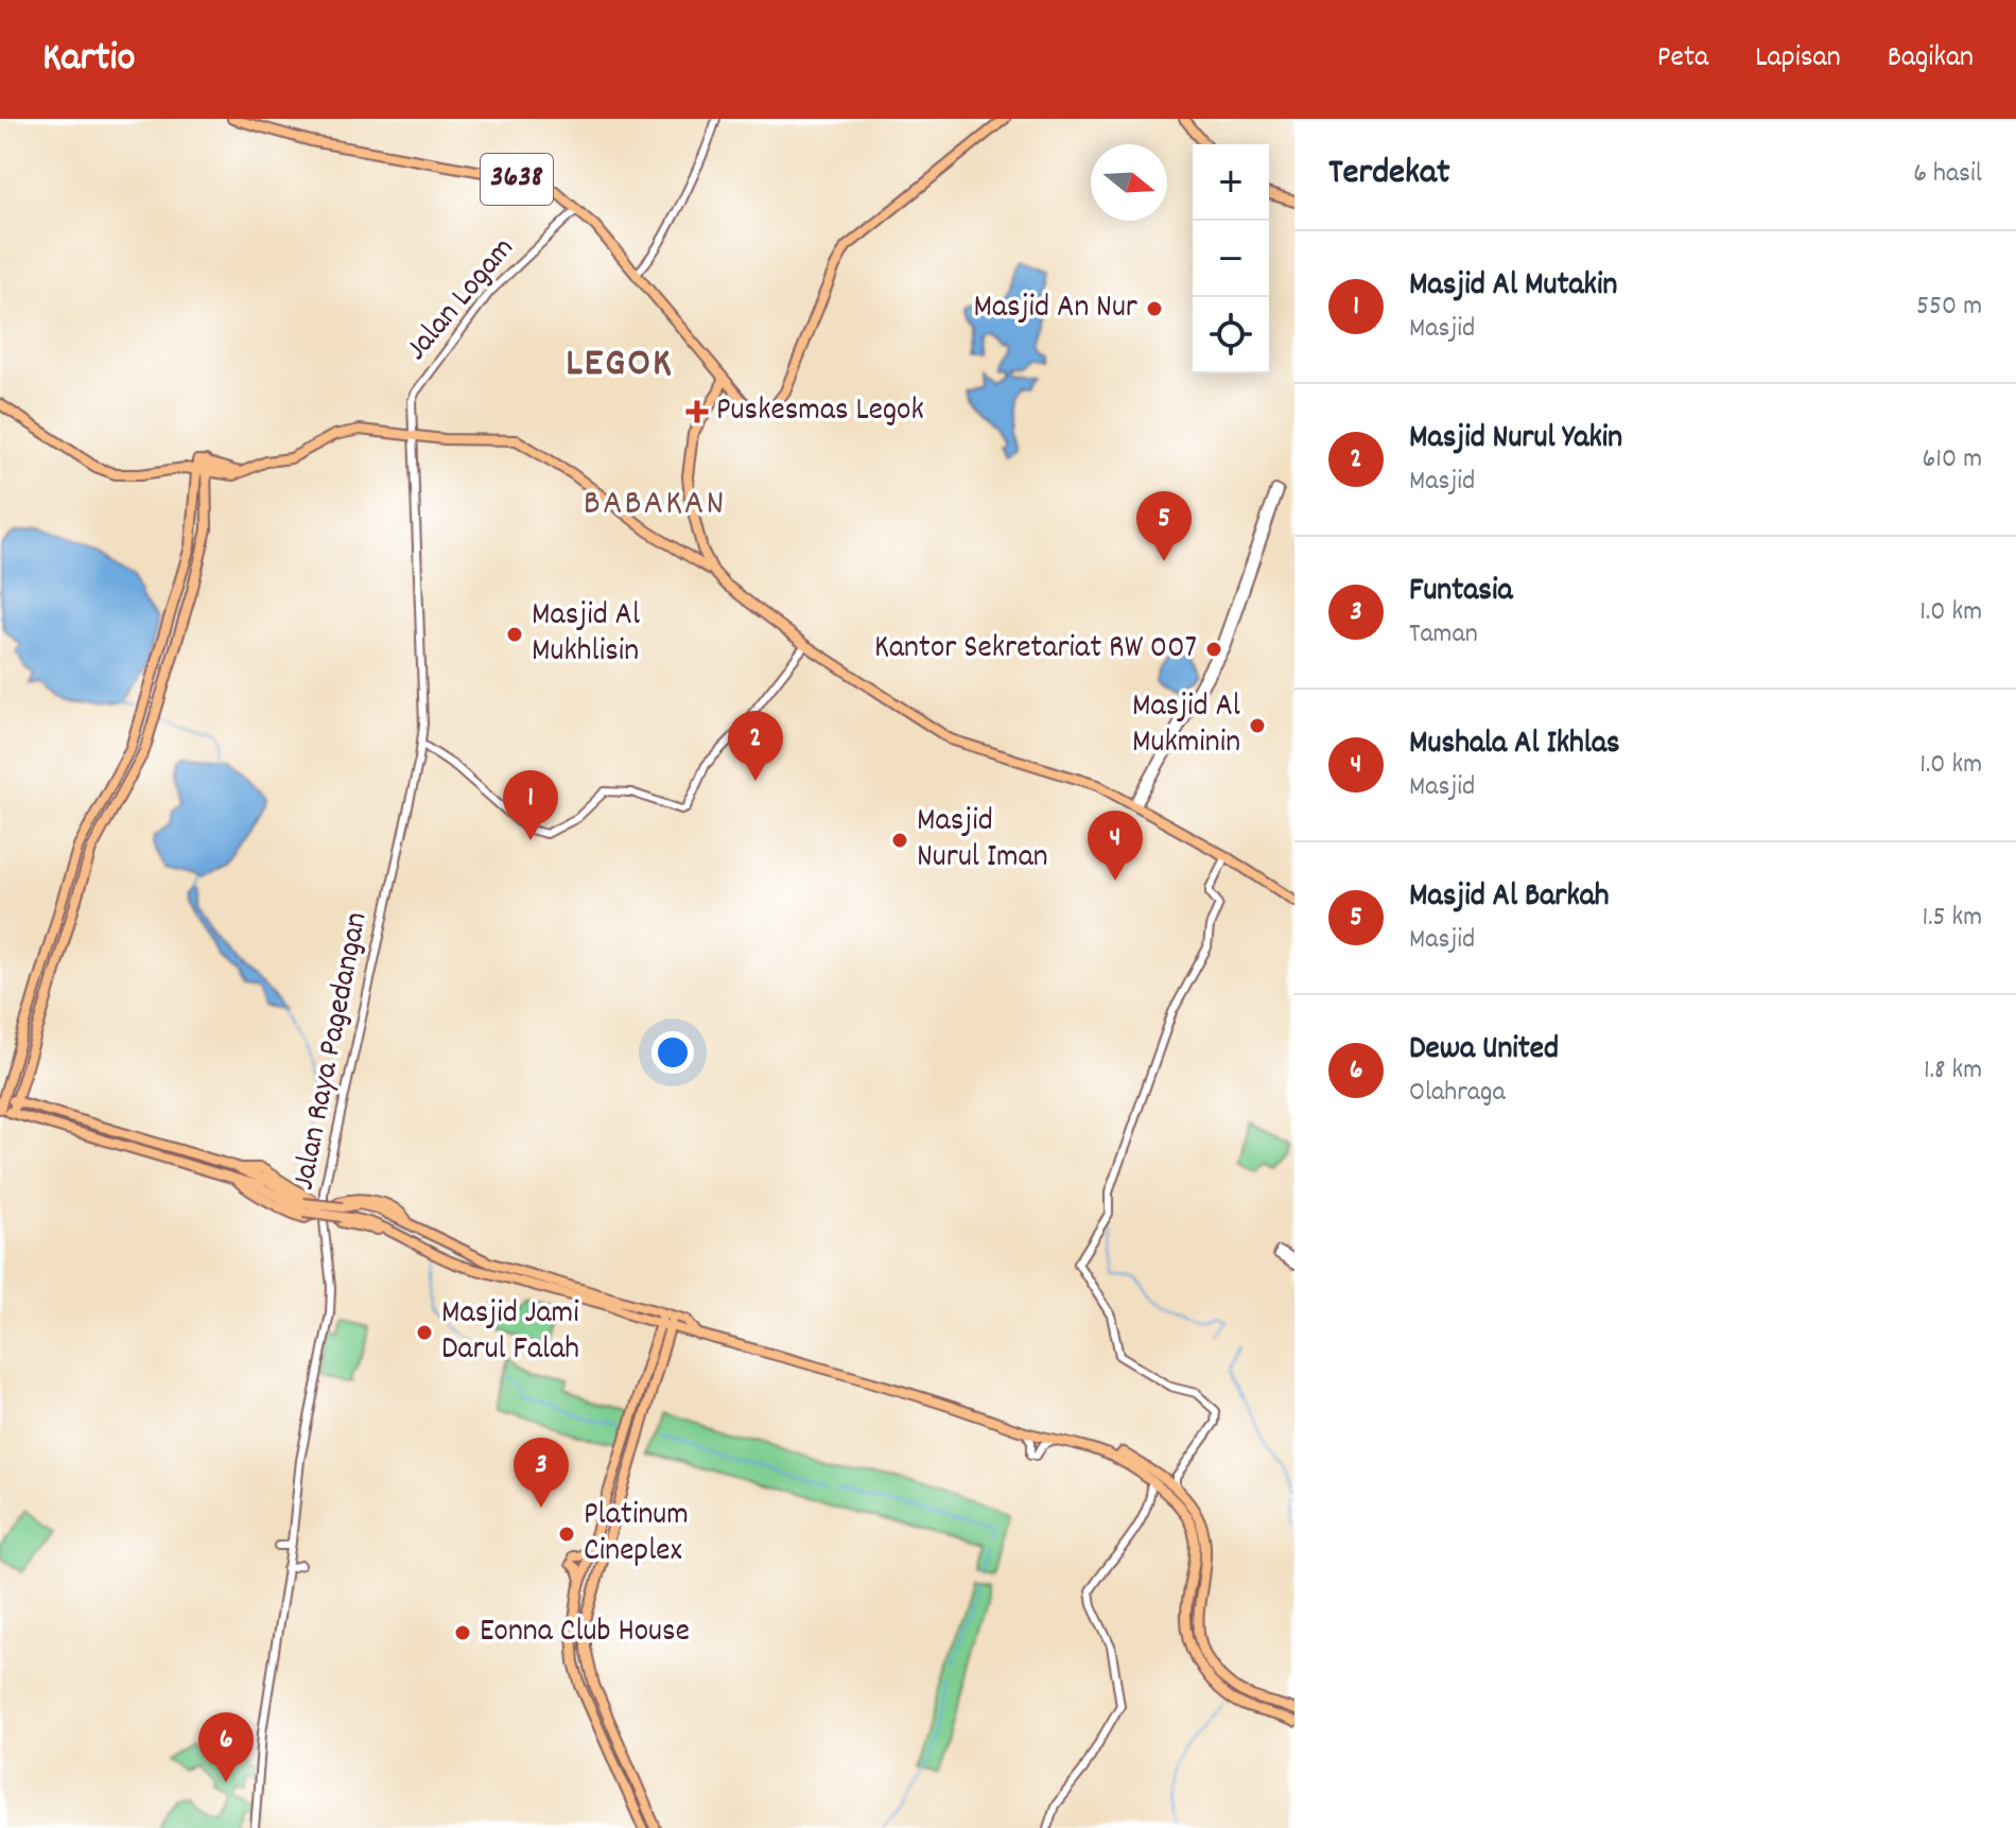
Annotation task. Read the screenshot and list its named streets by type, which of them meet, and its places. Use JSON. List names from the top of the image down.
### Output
{
  "streets": {
    "main road": ["3638"],
    "street": ["Jalan Logam", "Jalan Raya Pagedangan"]
  },
  "crossings": [
    ["3638", "Jalan Logam"],
    ["Jalan Logam", "Jalan Raya Pagedangan"]
  ],
  "districts": ["LEGOK", "BABAKAN"],
  "places": {
    "other": [
      "Masjid An Nur",
      "Masjid Al Mukhlisin",
      "Kantor Sekretariat RW 007",
      "Masjid Al Mukminin",
      "Masjid Nurul Iman",
      "Masjid Jami Darul Falah",
      "Platinum Cineplex",
      "Eonna Club House"
    ],
    "health": ["Puskesmas Legok"]
  },
  "north": "right",
  "page": {
    "header": "Kartio",
    "nav": ["Peta", "Lapisan", "Bagikan"],
    "heading": ["Terdekat", "6 hasil"],
    "map_buttons": ["+", "−"],
    "list": [
      {
        "mark": "1",
        "name": "Masjid Al Mutakin",
        "note": "Masjid",
        "value": "550 m"
      },
      {
        "mark": "2",
        "name": "Masjid Nurul Yakin",
        "note": "Masjid",
        "value": "610 m"
      },
      {
        "mark": "3",
        "name": "Funtasia",
        "note": "Taman",
        "value": "1.0 km"
      },
      {
        "mark": "4",
        "name": "Mushala Al Ikhlas",
        "note": "Masjid",
        "value": "1.0 km"
      },
      {
        "mark": "5",
        "name": "Masjid Al Barkah",
        "note": "Masjid",
        "value": "1.5 km"
      },
      {
        "mark": "6",
        "name": "Dewa United",
        "note": "Olahraga",
        "value": "1.8 km"
      }
    ],
    "pins": [
      "5",
      "2",
      "1",
      "4",
      "3",
      "6"
    ]
  }
}
